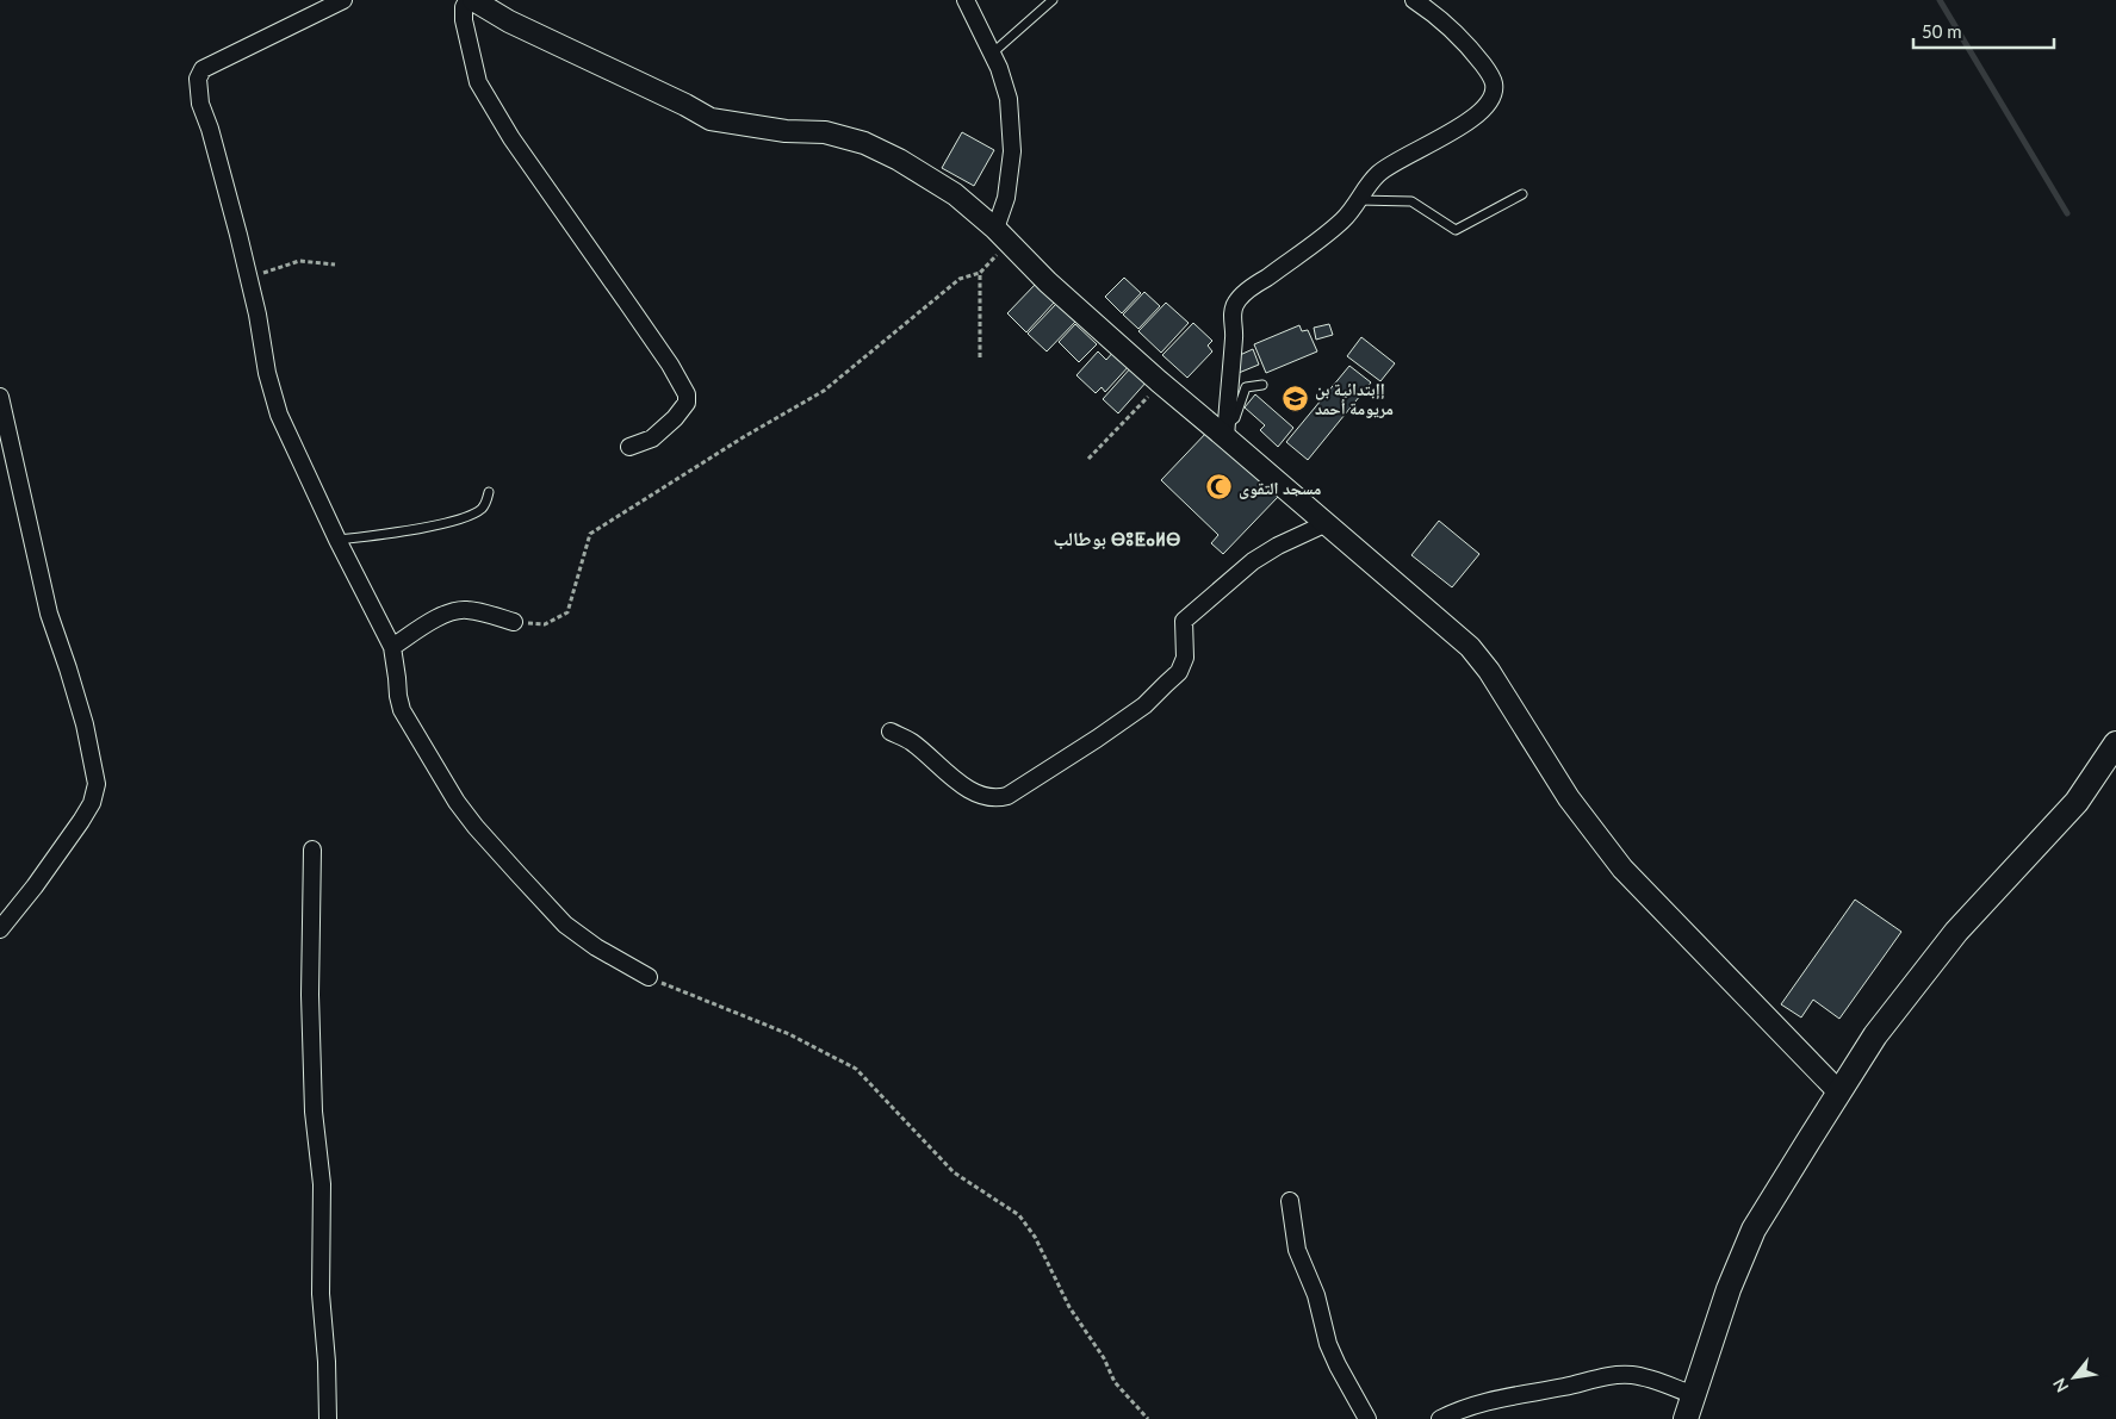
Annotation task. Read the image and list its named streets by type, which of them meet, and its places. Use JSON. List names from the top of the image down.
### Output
{
  "districts": ["بوطالب ⴱⵓⵟⴰⵍⴱ"],
  "places": {
    "school or university": ["إإبتدائية بن مريومة أحمد"],
    "mosque": ["مسجد التقوى"]
  },
  "scale_bar": "50 m",
  "north": "bottom left"
}
